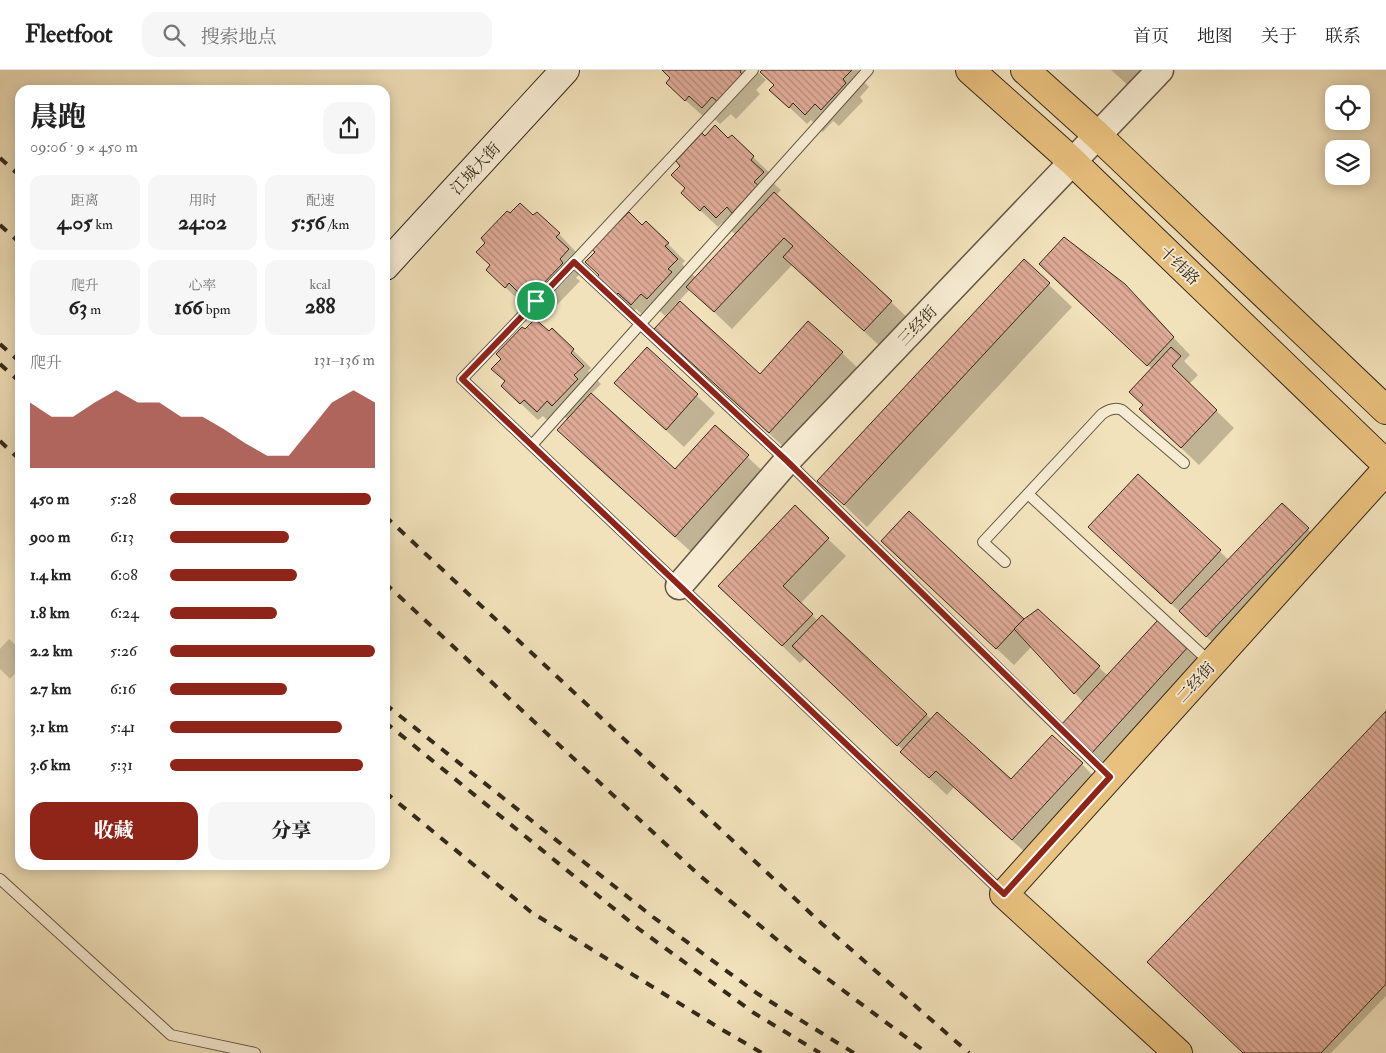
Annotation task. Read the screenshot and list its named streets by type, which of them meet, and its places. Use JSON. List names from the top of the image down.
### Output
{
  "streets": {
    "main road": ["江城大街", "十纬路", "二经街"],
    "street": ["三经街"]
  },
  "crossings": [
    ["十纬路", "三经街"]
  ],
  "page": {
    "header": "Fleetfoot",
    "search": "搜索地点",
    "nav": [
      "首页",
      "地图",
      "关于",
      "联系"
    ],
    "heading": ["晨跑", "09:06 · 9 × 450 m"],
    "stats": [
      ["距离", "4.05 km"],
      ["用时", "24:02"],
      ["配速", "5:56 /km"],
      ["爬升", "63 m"],
      ["心率", "166 bpm"],
      ["kcal", "288"]
    ],
    "chart": ["爬升", "131–136 m"],
    "list": [
      {
        "name": "450 m",
        "note": "5:28"
      },
      {
        "name": "900 m",
        "note": "6:13"
      },
      {
        "name": "1.4 km",
        "note": "6:08"
      },
      {
        "name": "1.8 km",
        "note": "6:24"
      },
      {
        "name": "2.2 km",
        "note": "5:26"
      },
      {
        "name": "2.7 km",
        "note": "6:16"
      },
      {
        "name": "3.1 km",
        "note": "5:41"
      },
      {
        "name": "3.6 km",
        "note": "5:31"
      }
    ],
    "buttons": ["收藏", "分享"]
  }
}
